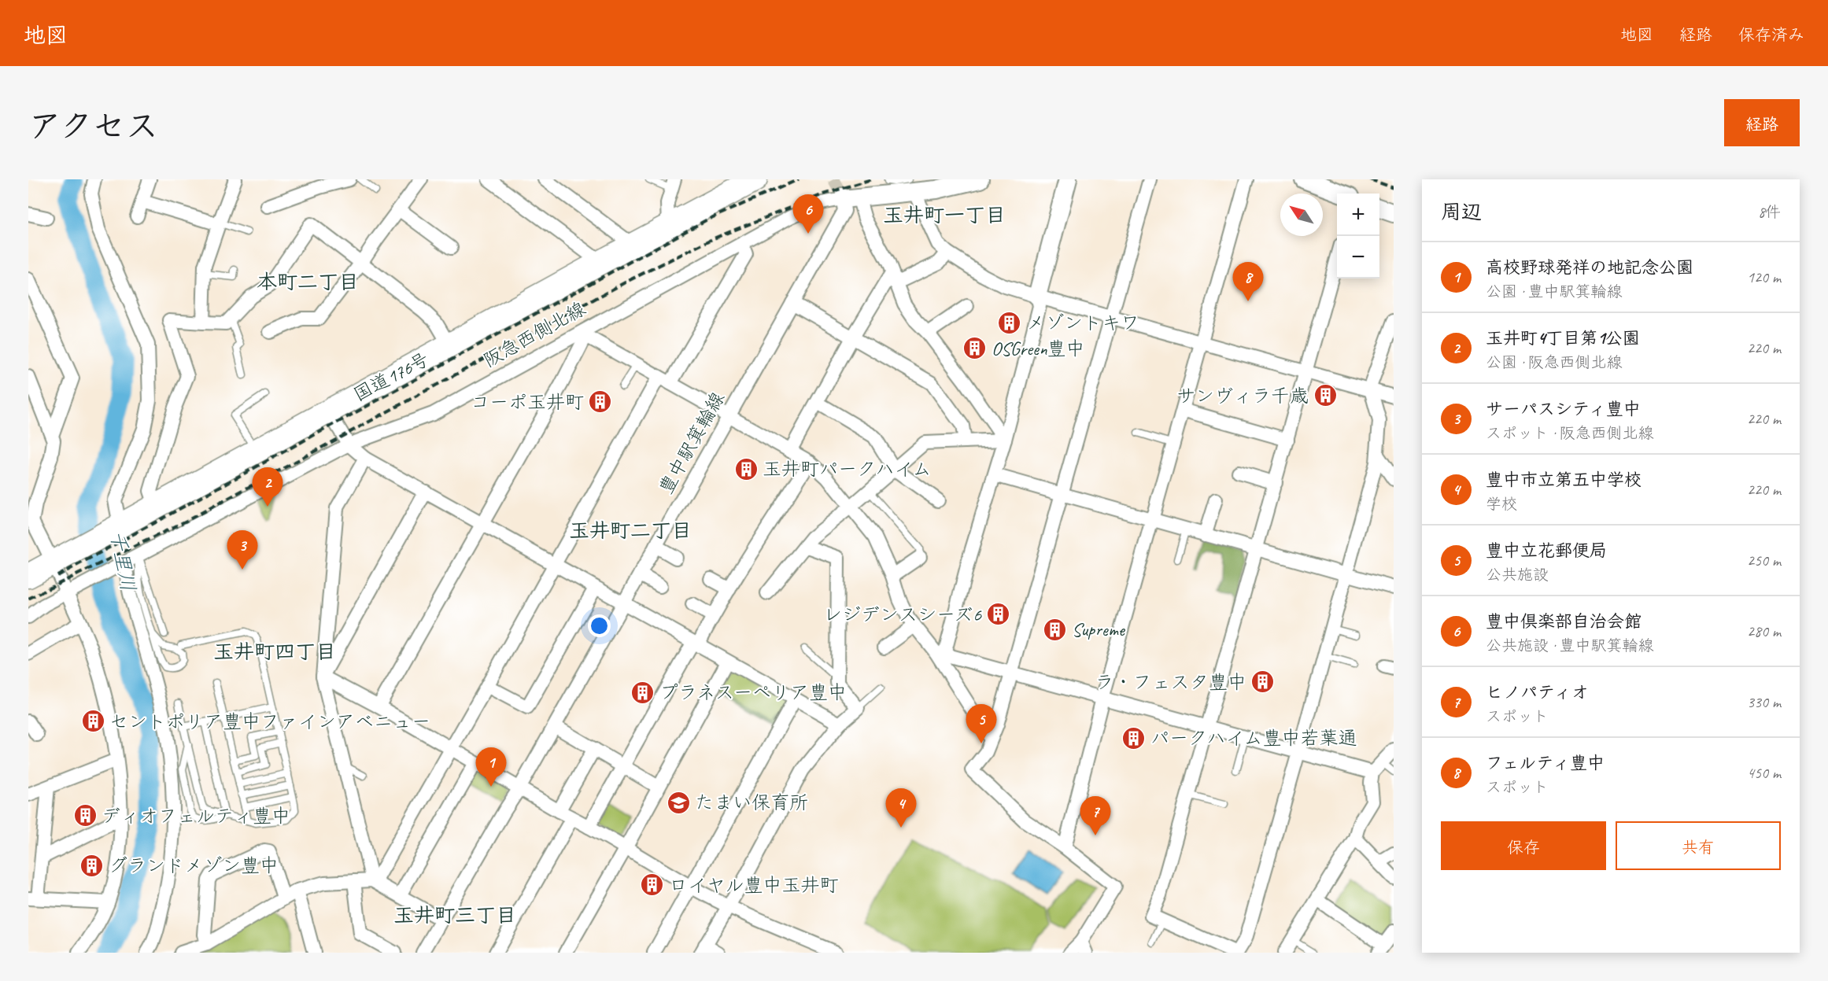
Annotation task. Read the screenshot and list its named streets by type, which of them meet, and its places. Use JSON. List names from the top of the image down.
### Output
{
  "streets": {
    "highway": ["国道176号"],
    "street": ["阪急西側北線", "豊中駅箕輪線"]
  },
  "crossings": [
    ["阪急西側北線", "豊中駅箕輪線"]
  ],
  "districts": [
    "玉井町一丁目",
    "本町二丁目",
    "玉井町二丁目",
    "玉井町四丁目",
    "玉井町三丁目"
  ],
  "water": ["千里川"],
  "places": {
    "building": [
      "メゾントキワ",
      "OSGreen豊中",
      "サンヴィラ千歳",
      "コーポ玉井町",
      "玉井町パークハイム",
      "レジデンスシーズ6",
      "Supreme",
      "ラ・フェスタ豊中",
      "プラネスーペリア豊中",
      "セントポリア豊中ファインアベニュー",
      "パークハイム豊中若葉通",
      "ディオフェルティ豊中",
      "グランドメゾン豊中",
      "ロイヤル豊中玉井町"
    ],
    "school or university": ["たまい保育所"]
  },
  "north": "top left",
  "page": {
    "header": "地図",
    "nav": ["地図", "経路", "保存済み"],
    "title": "アクセス",
    "buttons": [
      "経路",
      ["保存", "共有"]
    ],
    "heading": ["周辺", "8件"],
    "map_buttons": ["+", "−"],
    "pins": [
      "6",
      "8",
      "2",
      "3",
      "5",
      "1",
      "4",
      "7"
    ],
    "list": [
      {
        "mark": "1",
        "name": "高校野球発祥の地記念公園",
        "note": "公園 · 豊中駅箕輪線",
        "value": "120 m"
      },
      {
        "mark": "2",
        "name": "玉井町4丁目第1公園",
        "note": "公園 · 阪急西側北線",
        "value": "220 m"
      },
      {
        "mark": "3",
        "name": "サーパスシティ豊中",
        "note": "スポット · 阪急西側北線",
        "value": "220 m"
      },
      {
        "mark": "4",
        "name": "豊中市立第五中学校",
        "note": "学校",
        "value": "220 m"
      },
      {
        "mark": "5",
        "name": "豊中立花郵便局",
        "note": "公共施設",
        "value": "250 m"
      },
      {
        "mark": "6",
        "name": "豊中倶楽部自治会館",
        "note": "公共施設 · 豊中駅箕輪線",
        "value": "280 m"
      },
      {
        "mark": "7",
        "name": "ヒノパティオ",
        "note": "スポット",
        "value": "330 m"
      },
      {
        "mark": "8",
        "name": "フェルティ豊中",
        "note": "スポット",
        "value": "450 m"
      }
    ]
  }
}
